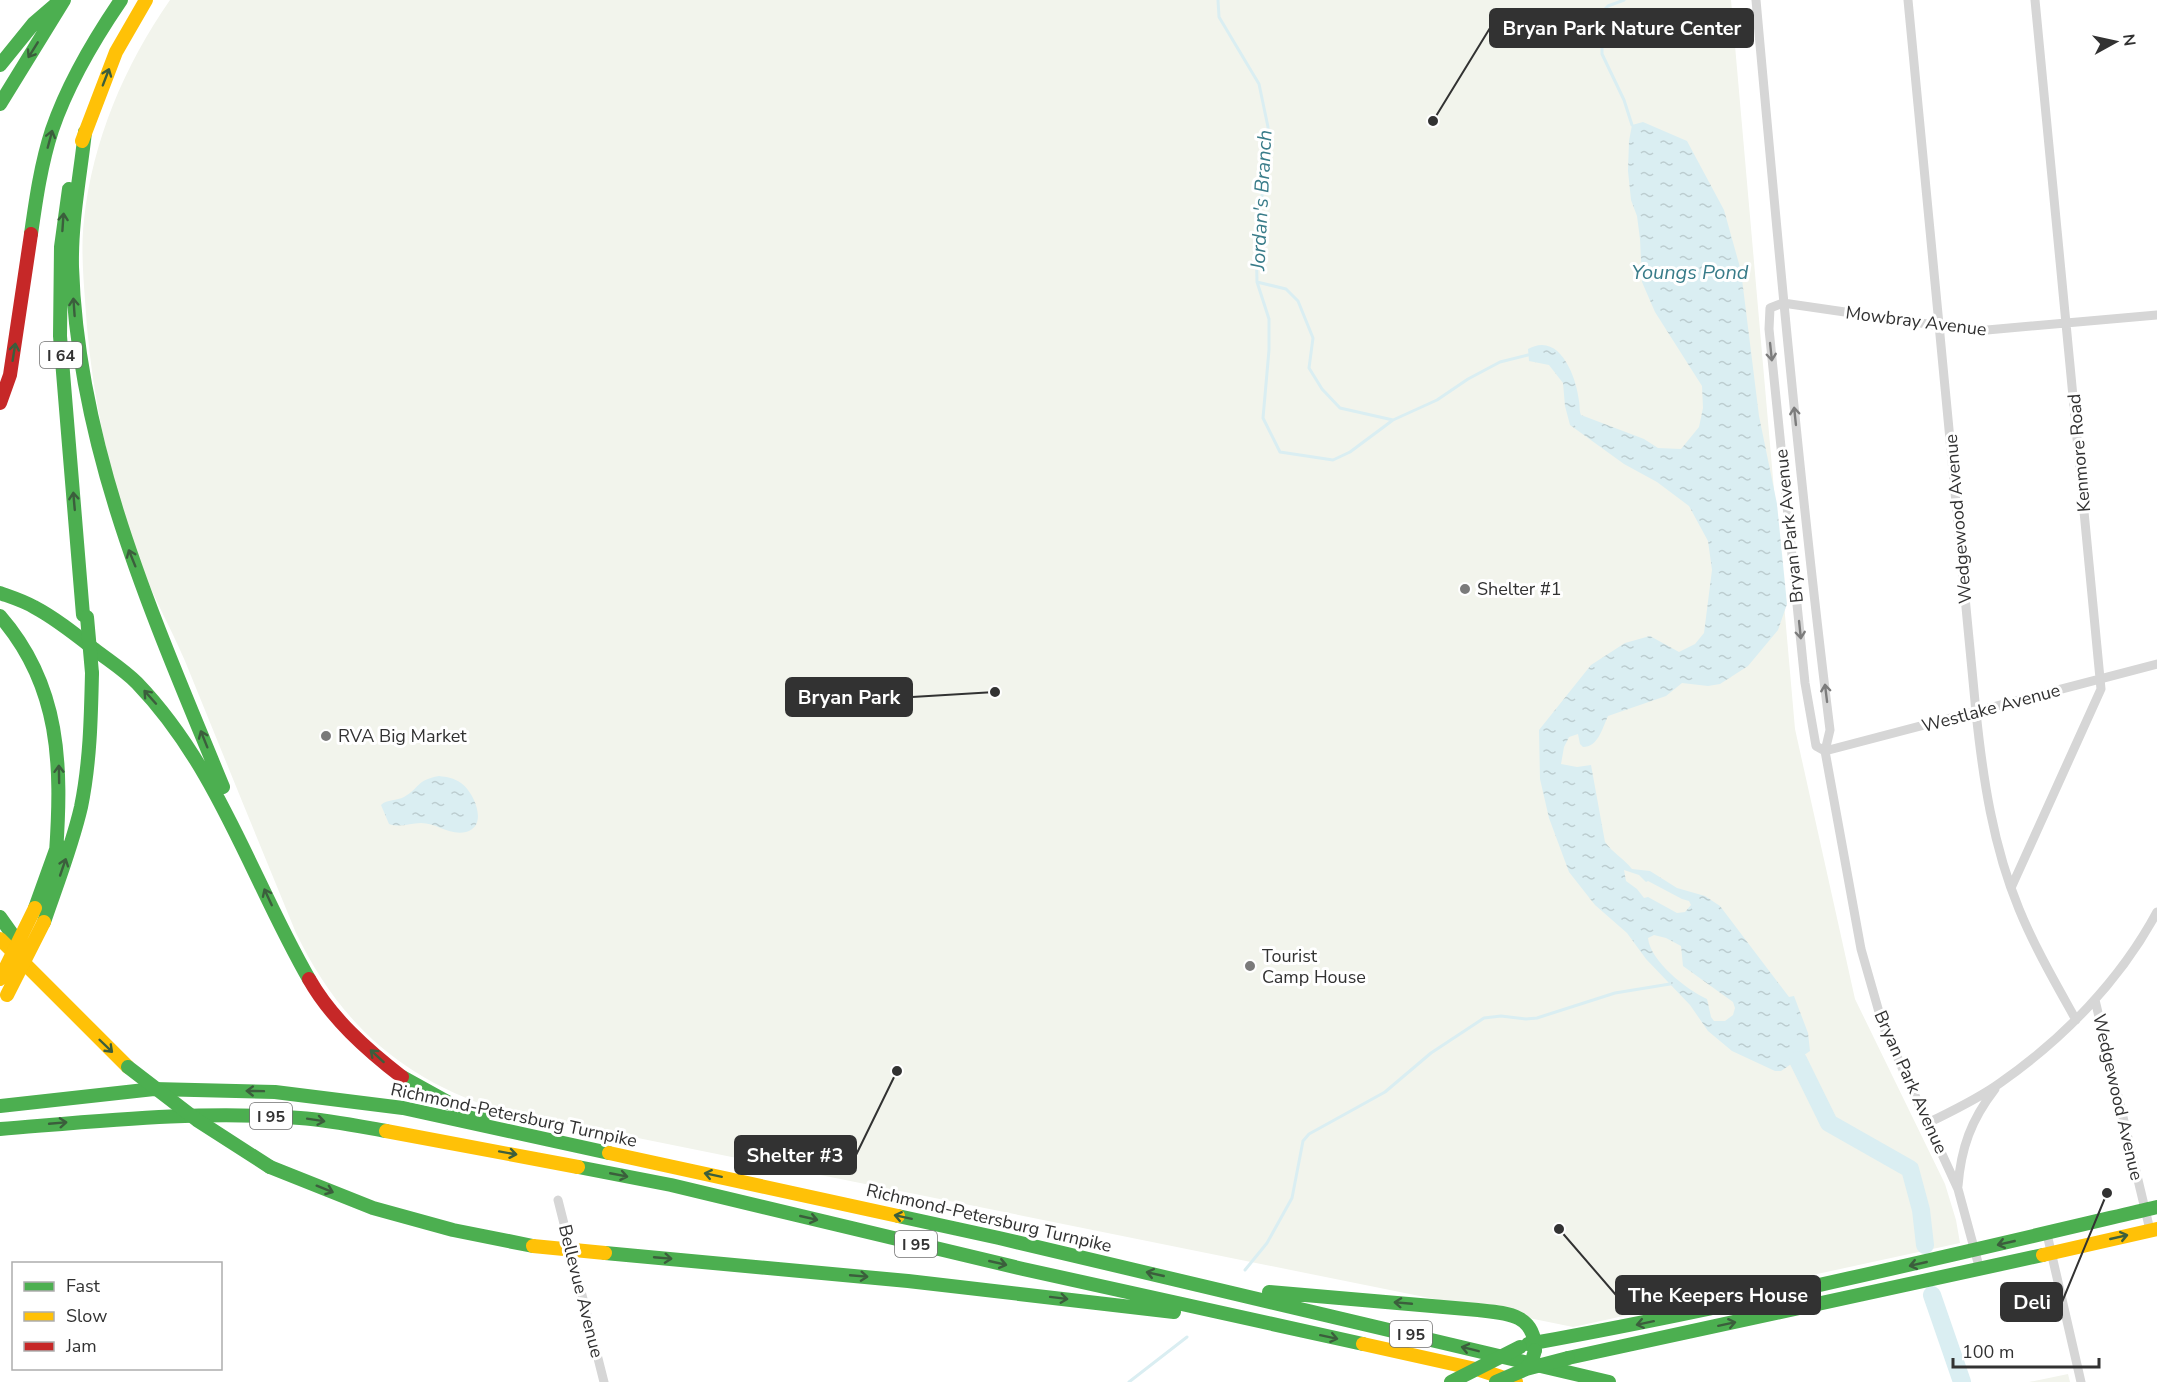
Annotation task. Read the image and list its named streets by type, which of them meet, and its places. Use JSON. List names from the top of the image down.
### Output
{
  "streets": {
    "main road": ["I 64", "Richmond-Petersburg Turnpike", "I 95"],
    "street": [
      "Mowbray Avenue",
      "Kenmore Road",
      "Wedgewood Avenue",
      "Bryan Park Avenue",
      "Westlake Avenue",
      "Bellevue Avenue"
    ]
  },
  "crossings": [
    ["Mowbray Avenue", "Kenmore Road"],
    ["Mowbray Avenue", "Wedgewood Avenue"],
    ["Mowbray Avenue", "Bryan Park Avenue"],
    ["Kenmore Road", "Wedgewood Avenue"],
    ["Kenmore Road", "Westlake Avenue"],
    ["Wedgewood Avenue", "Westlake Avenue"],
    ["Bryan Park Avenue", "Westlake Avenue"]
  ],
  "water": ["Jordan's Branch", "Youngs Pond"],
  "places": [
    "Bryan Park Nature Center",
    "Shelter #1",
    "Bryan Park",
    "RVA Big Market",
    "Tourist Camp House",
    "Shelter #3",
    "Deli",
    "The Keepers House"
  ],
  "legend": ["Fast", "Slow", "Jam"],
  "scale_bar": "100 m",
  "north": "right"
}
